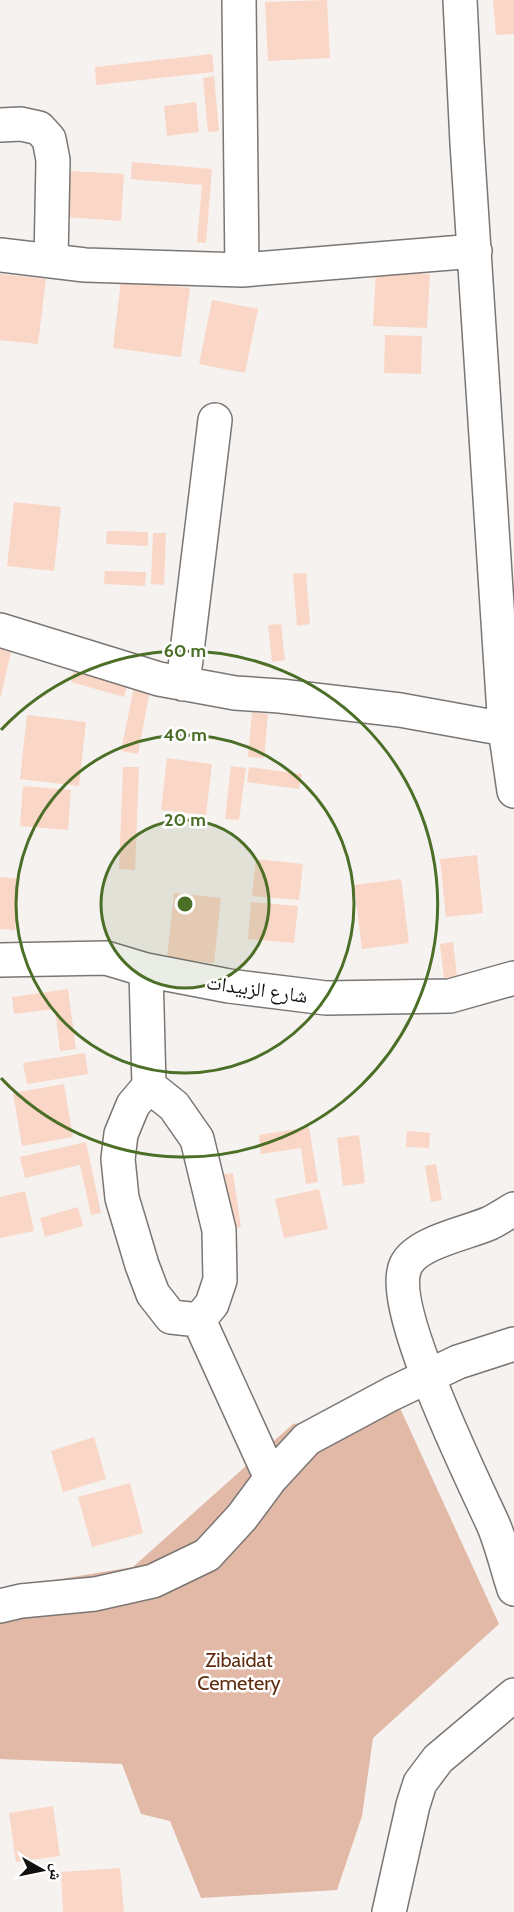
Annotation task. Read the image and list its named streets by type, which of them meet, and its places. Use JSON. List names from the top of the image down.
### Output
{
  "streets": {
    "street": ["شارع الزبيدات"]
  },
  "parks": ["Zibaidat Cemetery"],
  "north": "right",
  "rings": ["60 m", "40 m", "20 m"]
}
